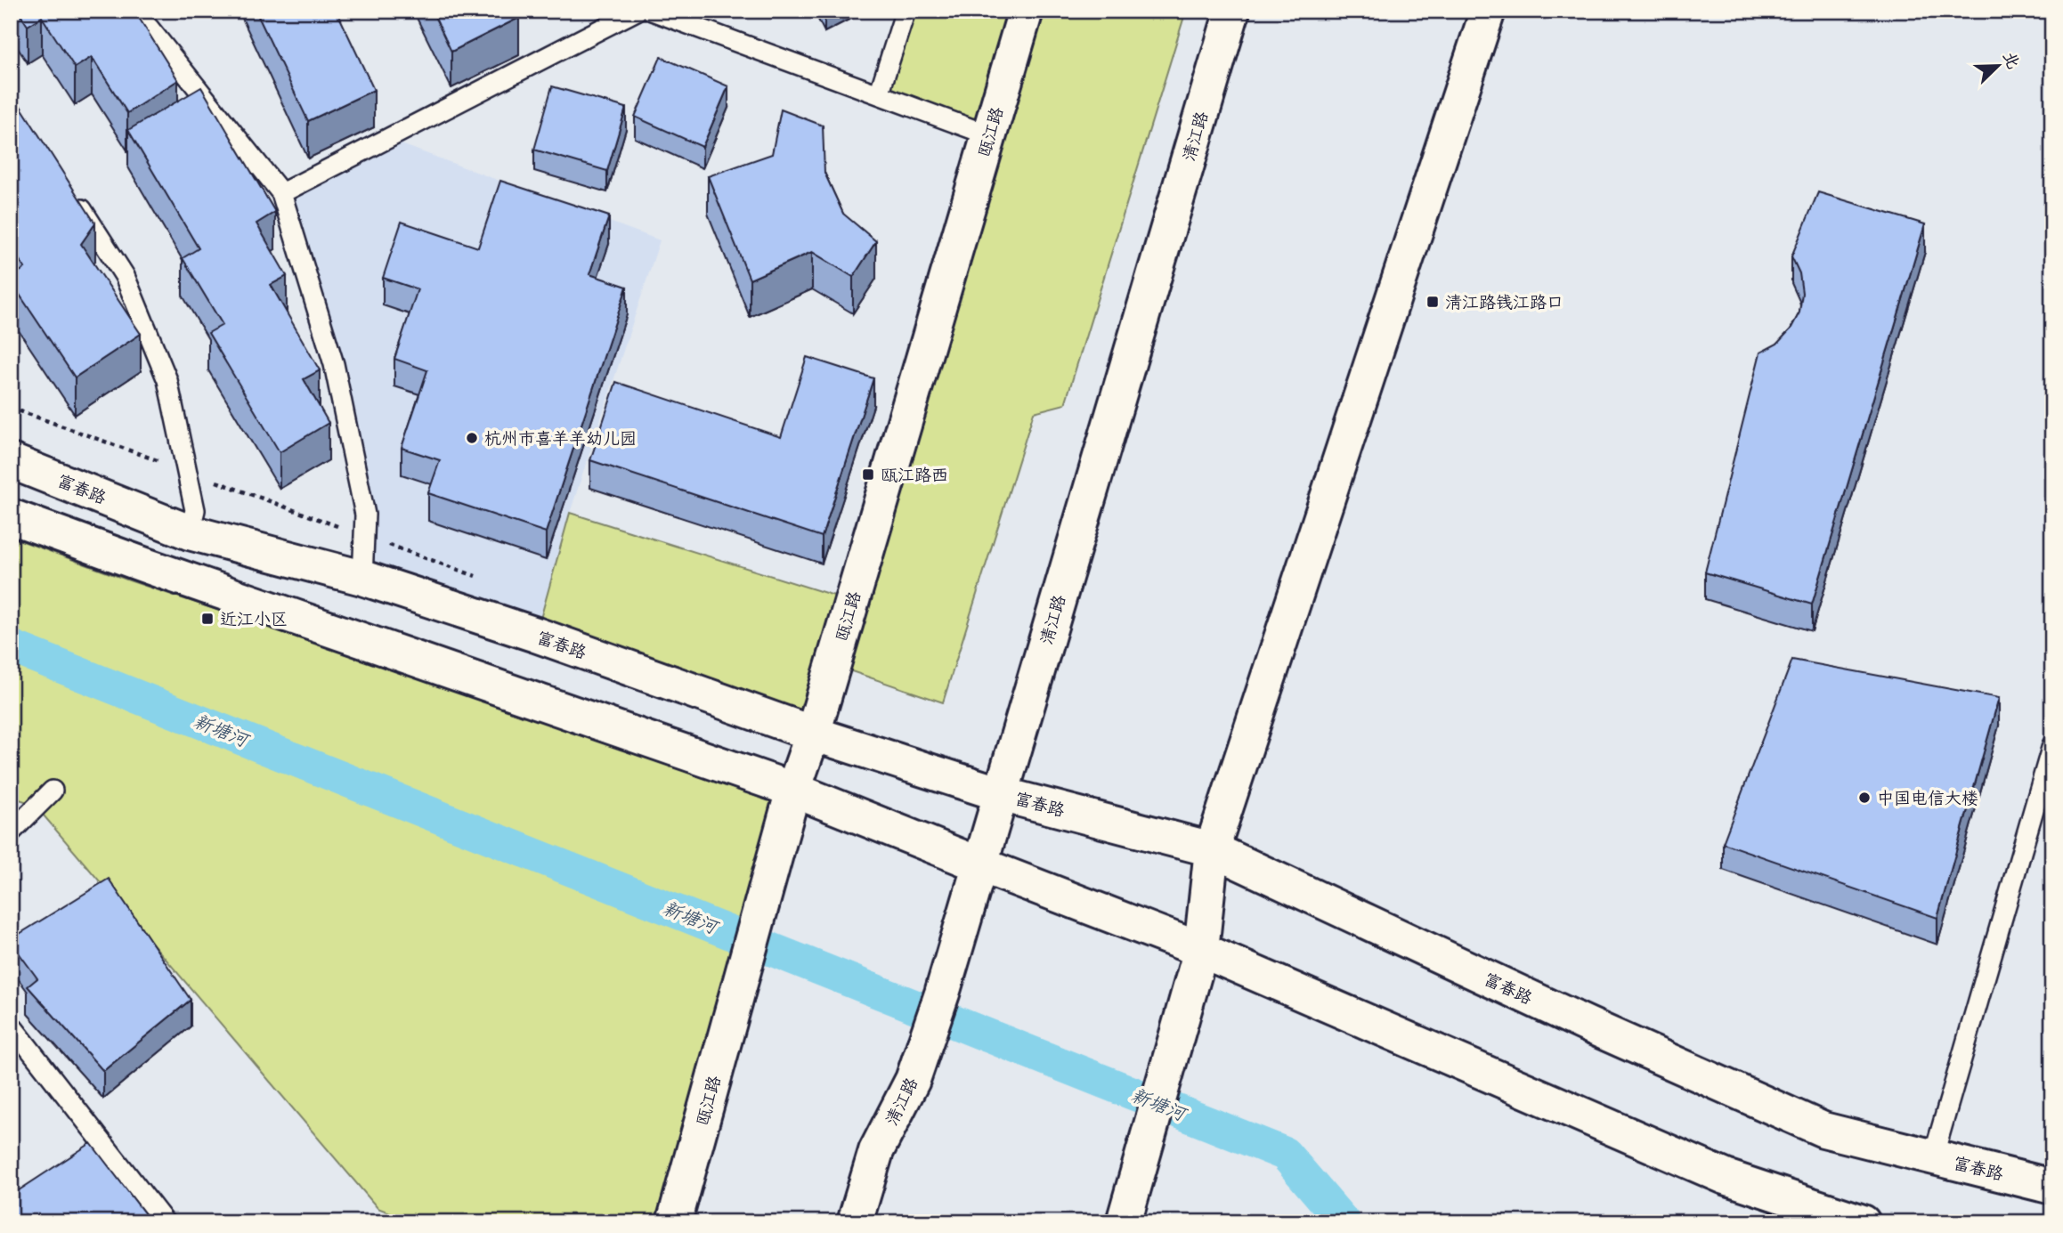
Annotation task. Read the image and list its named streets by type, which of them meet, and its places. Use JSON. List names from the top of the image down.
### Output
{
  "streets": {
    "main road": ["瓯江路", "清江路", "富春路"]
  },
  "crossings": [
    ["瓯江路", "富春路"],
    ["清江路", "富春路"]
  ],
  "water": ["新塘河"],
  "places": {
    "transit": ["清江路钱江路口", "瓯江路西", "近江小区"],
    "other": ["杭州市喜羊羊幼儿园", "中国电信大楼"]
  },
  "north": "top right"
}
